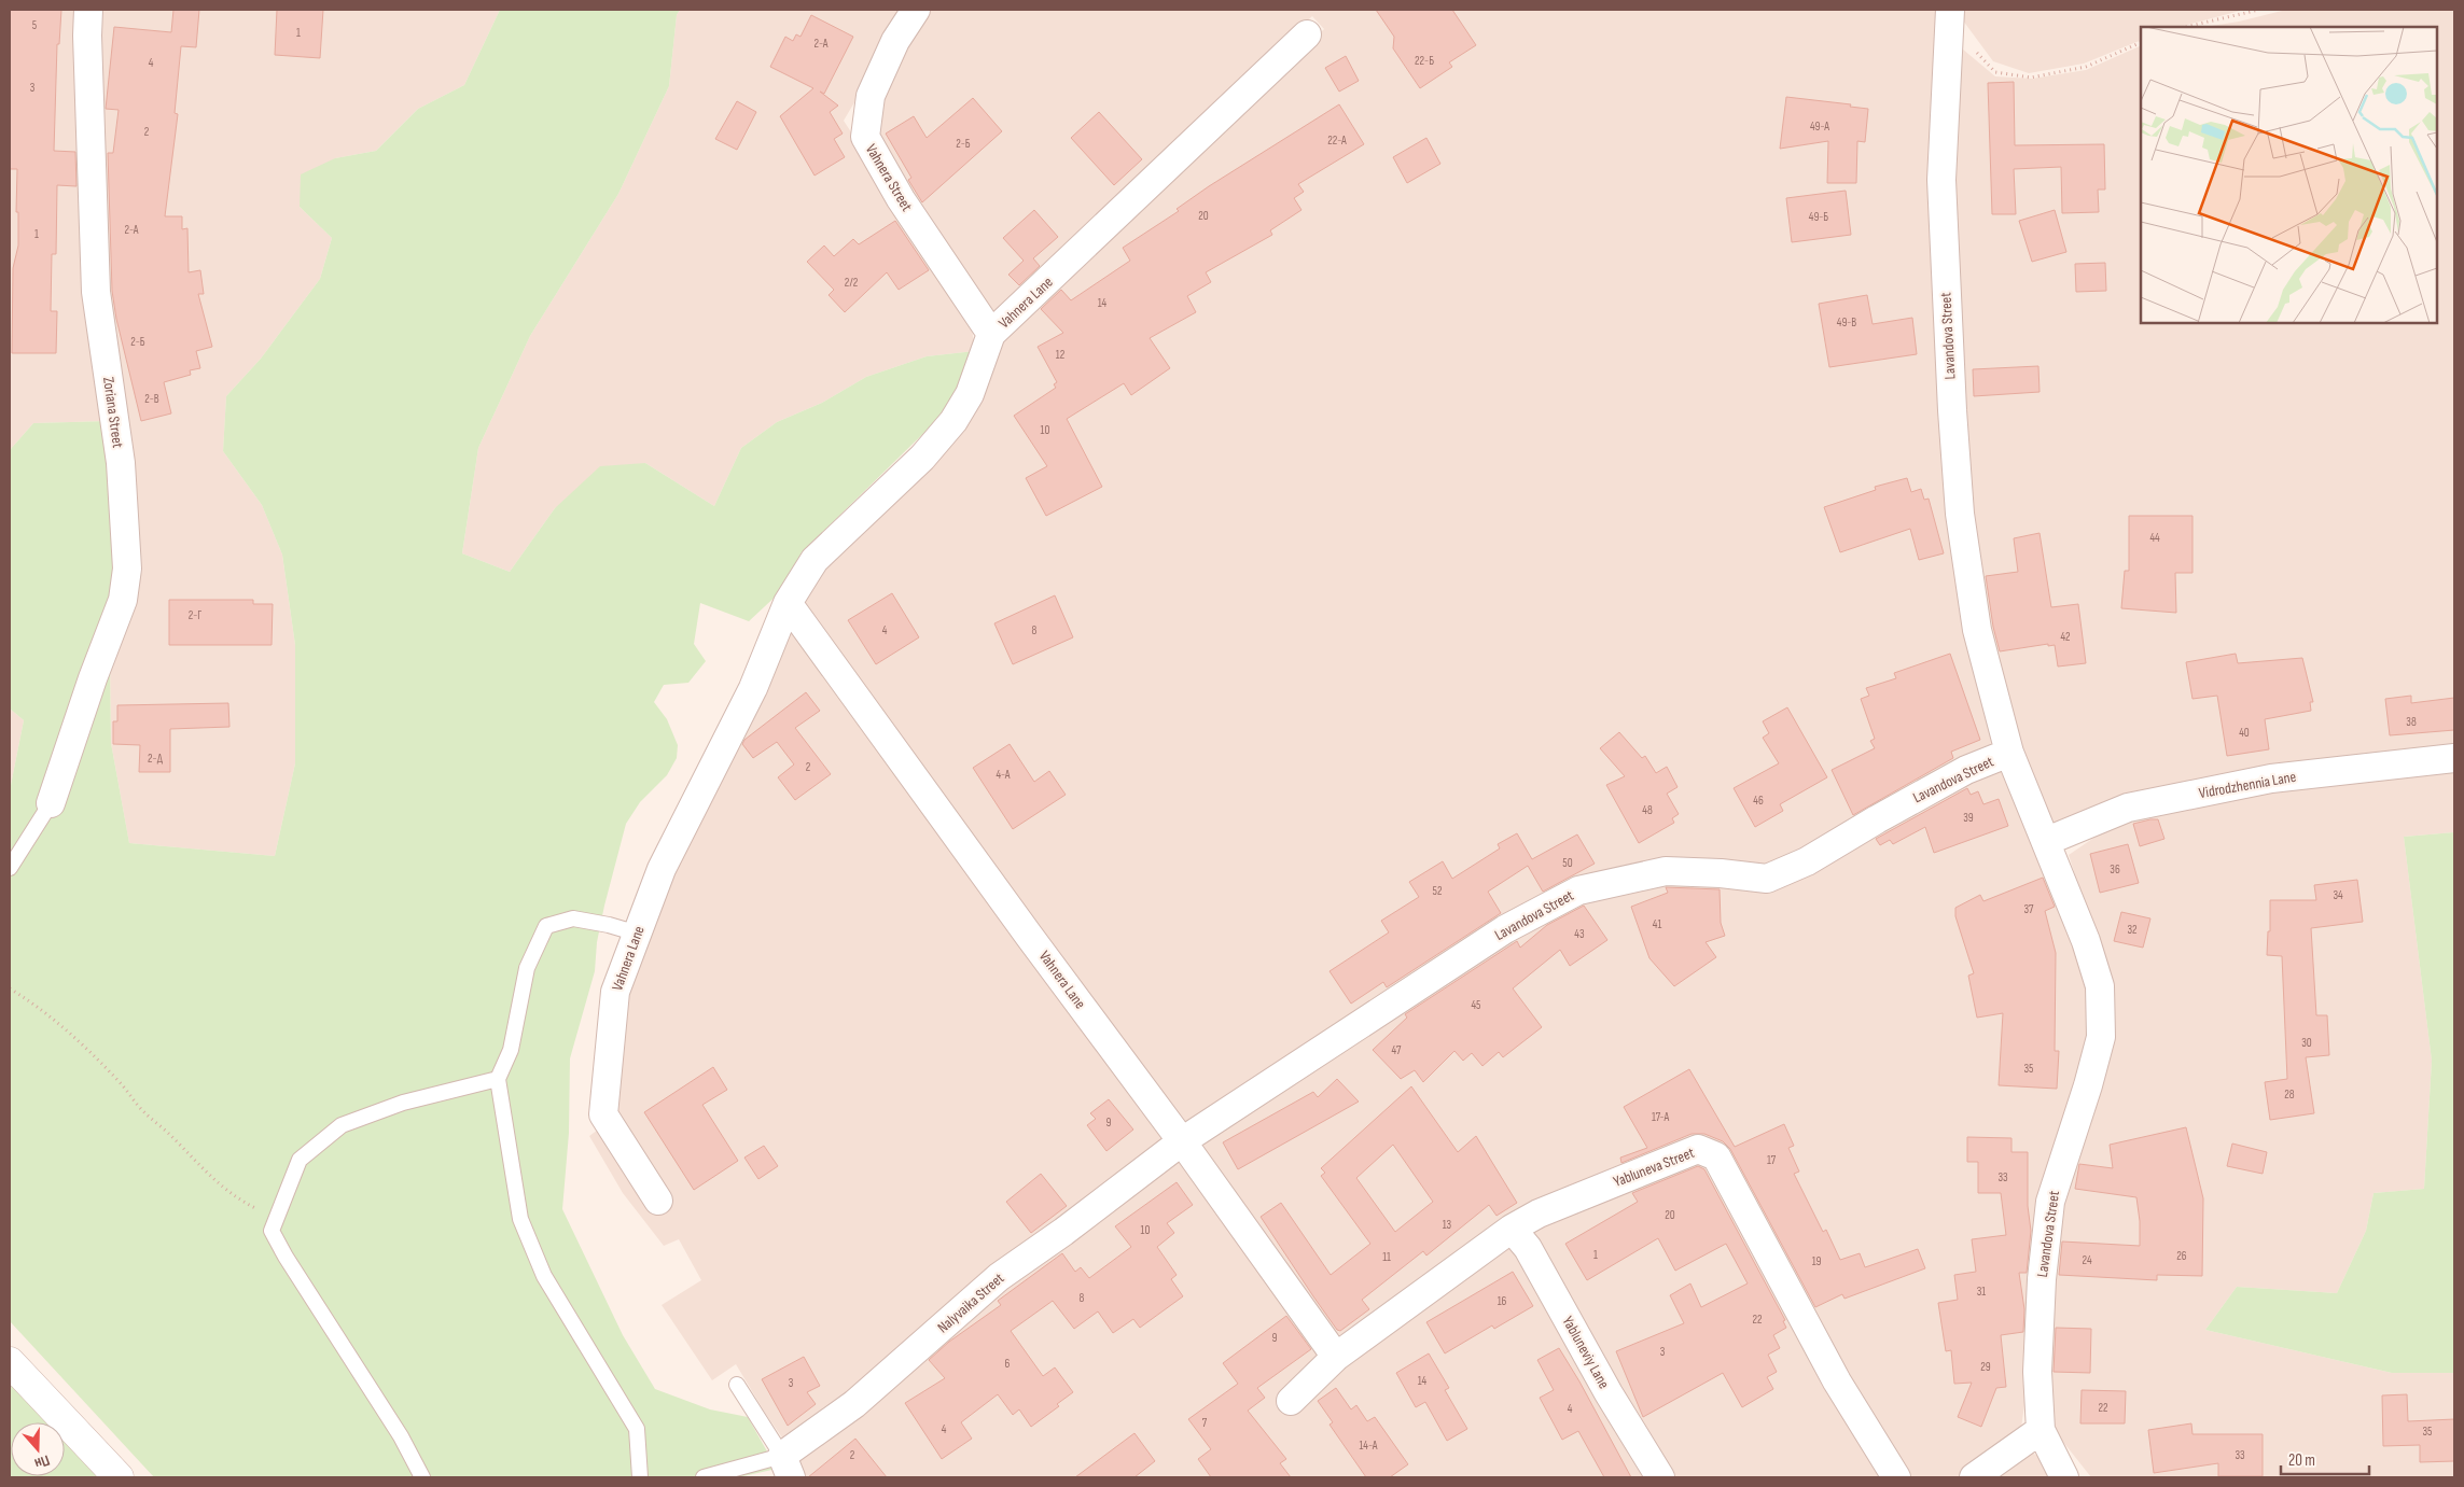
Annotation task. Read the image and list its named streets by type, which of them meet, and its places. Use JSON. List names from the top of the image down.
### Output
{
  "streets": {
    "street": [
      "Vahnera Street",
      "Vahnera Lane",
      "Lavandova Street",
      "Zoriana Street",
      "Vidrodzhennia Lane",
      "Yabluneva Street",
      "Nalyvaika Street",
      "Yabluneviy Lane"
    ]
  },
  "crossings": [
    ["Vahnera Street", "Vahnera Lane"],
    ["Vahnera Lane", "Lavandova Street"],
    ["Vahnera Lane", "Yabluneva Street"],
    ["Vahnera Lane", "Nalyvaika Street"],
    ["Lavandova Street", "Vidrodzhennia Lane"],
    ["Lavandova Street", "Nalyvaika Street"],
    ["Yabluneva Street", "Yabluneviy Lane"]
  ],
  "house_numbers": [
    "5",
    "1",
    "2-А",
    "22-Б",
    "4",
    "3",
    "49-А",
    "2",
    "22-А",
    "2-Б",
    "20",
    "49-Б",
    "2-А",
    "1",
    "2/2",
    "14",
    "49-В",
    "2-Б",
    "12",
    "2-В",
    "10",
    "44",
    "2-Г",
    "4",
    "8",
    "42",
    "38",
    "40",
    "2-Д",
    "2",
    "4-А",
    "46",
    "48",
    "39",
    "50",
    "36",
    "52",
    "34",
    "37",
    "41",
    "32",
    "43",
    "45",
    "30",
    "47",
    "35",
    "28",
    "17-А",
    "9",
    "17",
    "33",
    "20",
    "13",
    "10",
    "1",
    "26",
    "11",
    "24",
    "19",
    "31",
    "8",
    "16",
    "22",
    "9",
    "3",
    "6",
    "29",
    "14",
    "3",
    "22",
    "4",
    "7",
    "4",
    "35",
    "14-А",
    "2",
    "33"
  ],
  "scale_bar": "20 m",
  "north": "bottom"
}
